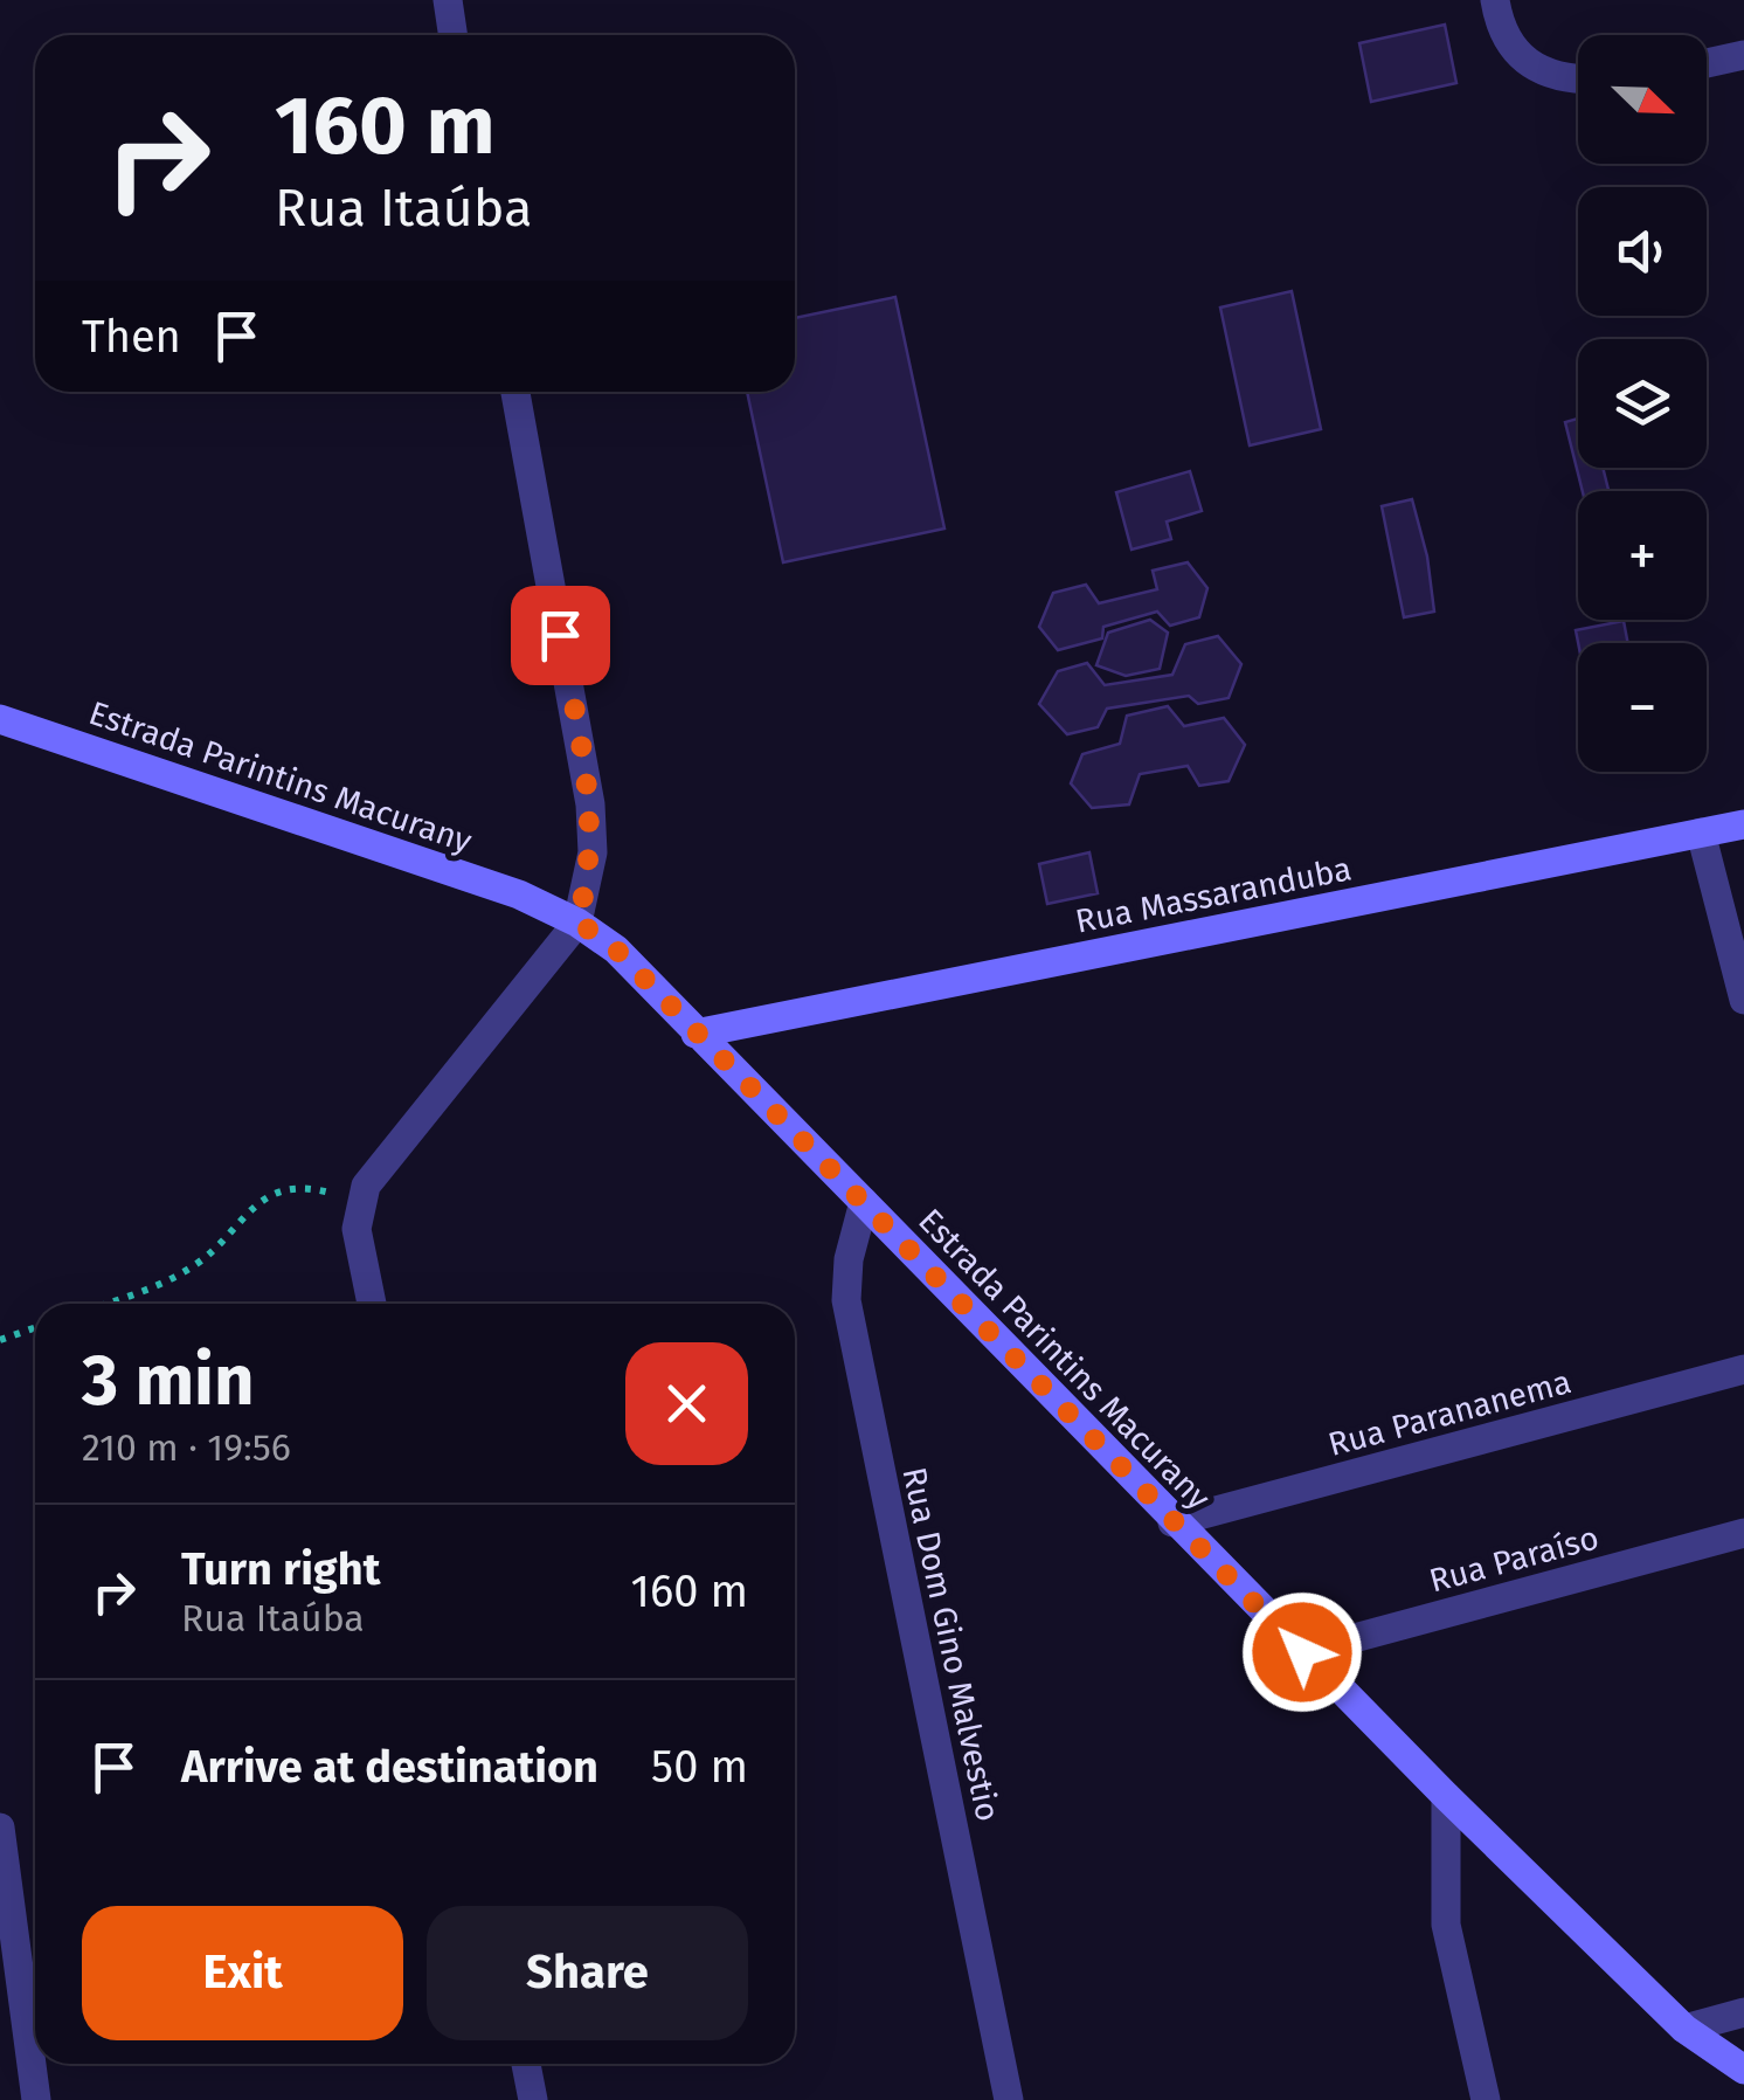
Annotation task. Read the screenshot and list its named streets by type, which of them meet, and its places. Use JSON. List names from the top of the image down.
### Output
{
  "streets": {
    "street": [
      "Estrada Parintins Macurany",
      "Rua Massaranduba",
      "Rua Parananema",
      "Rua Paraíso",
      "Rua Dom Gino Malvestio"
    ]
  },
  "crossings": [
    ["Estrada Parintins Macurany", "Rua Massaranduba"],
    ["Estrada Parintins Macurany", "Rua Parananema"],
    ["Estrada Parintins Macurany", "Rua Paraíso"],
    ["Estrada Parintins Macurany", "Rua Dom Gino Malvestio"]
  ],
  "north": "bottom right",
  "page": {
    "map_buttons": ["+", "−"],
    "turn": ["160 m", "Rua Itaúba"],
    "then": "Then",
    "heading": ["3 min", "210 m · 19:56"],
    "list": [
      {
        "name": "Turn right",
        "note": "Rua Itaúba",
        "value": "160 m"
      },
      {
        "name": "Arrive at destination",
        "value": "50 m"
      }
    ],
    "buttons": ["Exit", "Share"]
  }
}
